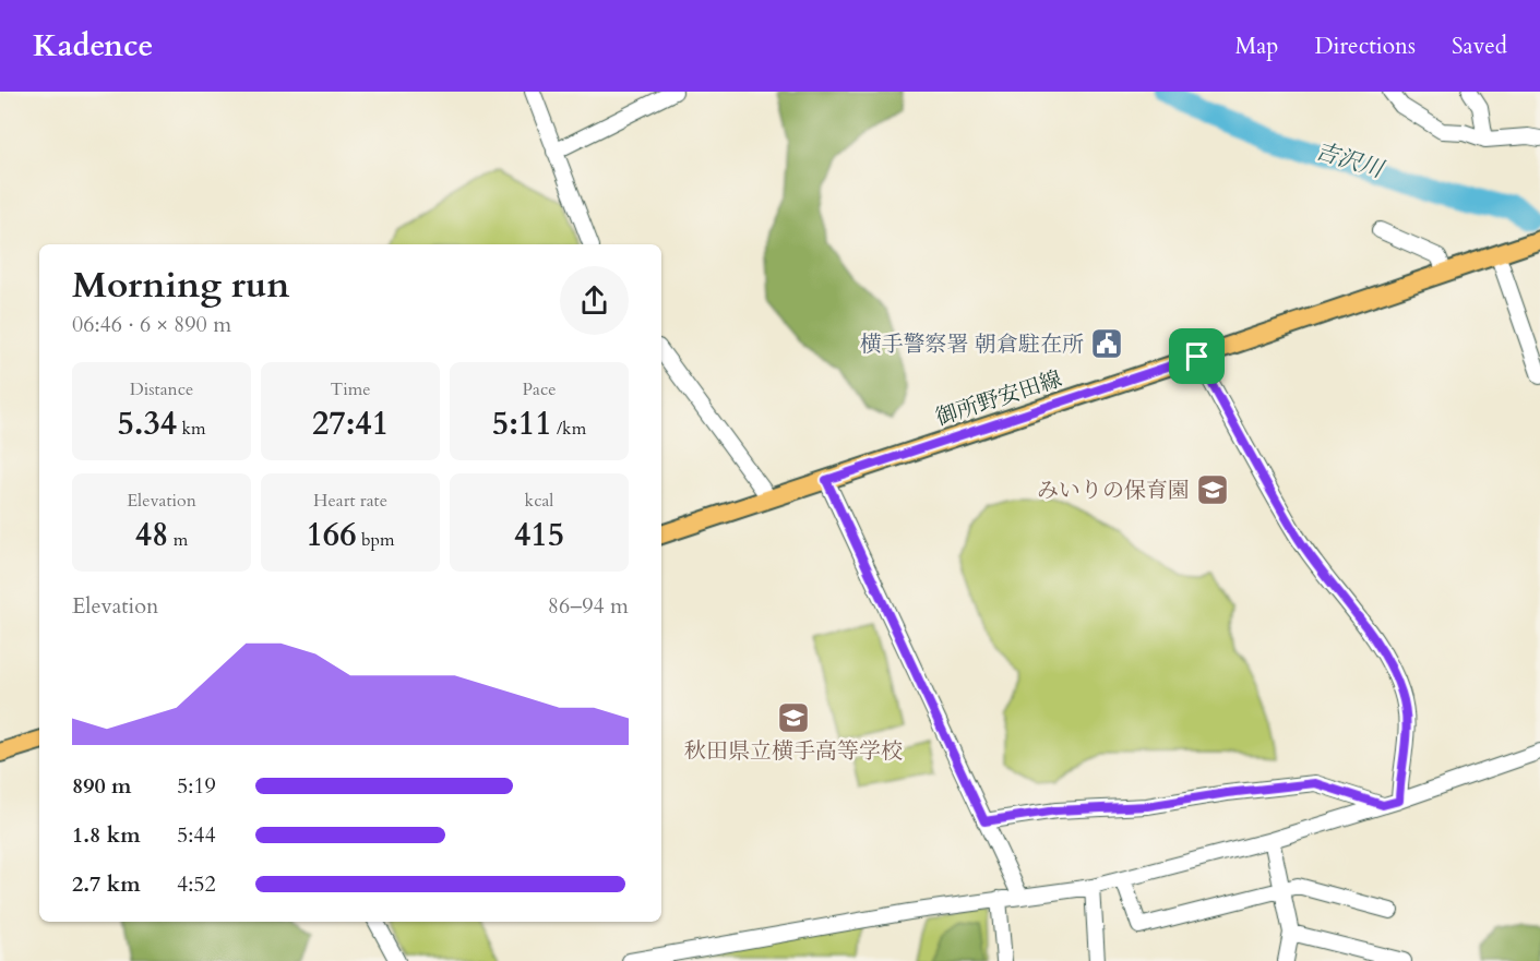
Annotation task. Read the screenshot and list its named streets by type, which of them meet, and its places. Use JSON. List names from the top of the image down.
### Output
{
  "streets": {
    "main road": ["御所野安田線"]
  },
  "water": ["吉沢川"],
  "places": {
    "public building": ["横手警察署 朝倉駐在所"],
    "school or university": ["みいりの保育園", "秋田県立横手高等学校"]
  },
  "page": {
    "header": "Kadence",
    "nav": ["Map", "Directions", "Saved"],
    "heading": ["Morning run", "06:46 · 6 × 890 m"],
    "stats": [
      ["Distance", "5.34 km"],
      ["Time", "27:41"],
      ["Pace", "5:11 /km"],
      ["Elevation", "48 m"],
      ["Heart rate", "166 bpm"],
      ["kcal", "415"]
    ],
    "chart": ["Elevation", "86–94 m"],
    "list": [
      {
        "name": "890 m",
        "note": "5:19"
      },
      {
        "name": "1.8 km",
        "note": "5:44"
      },
      {
        "name": "2.7 km",
        "note": "4:52"
      }
    ]
  }
}
